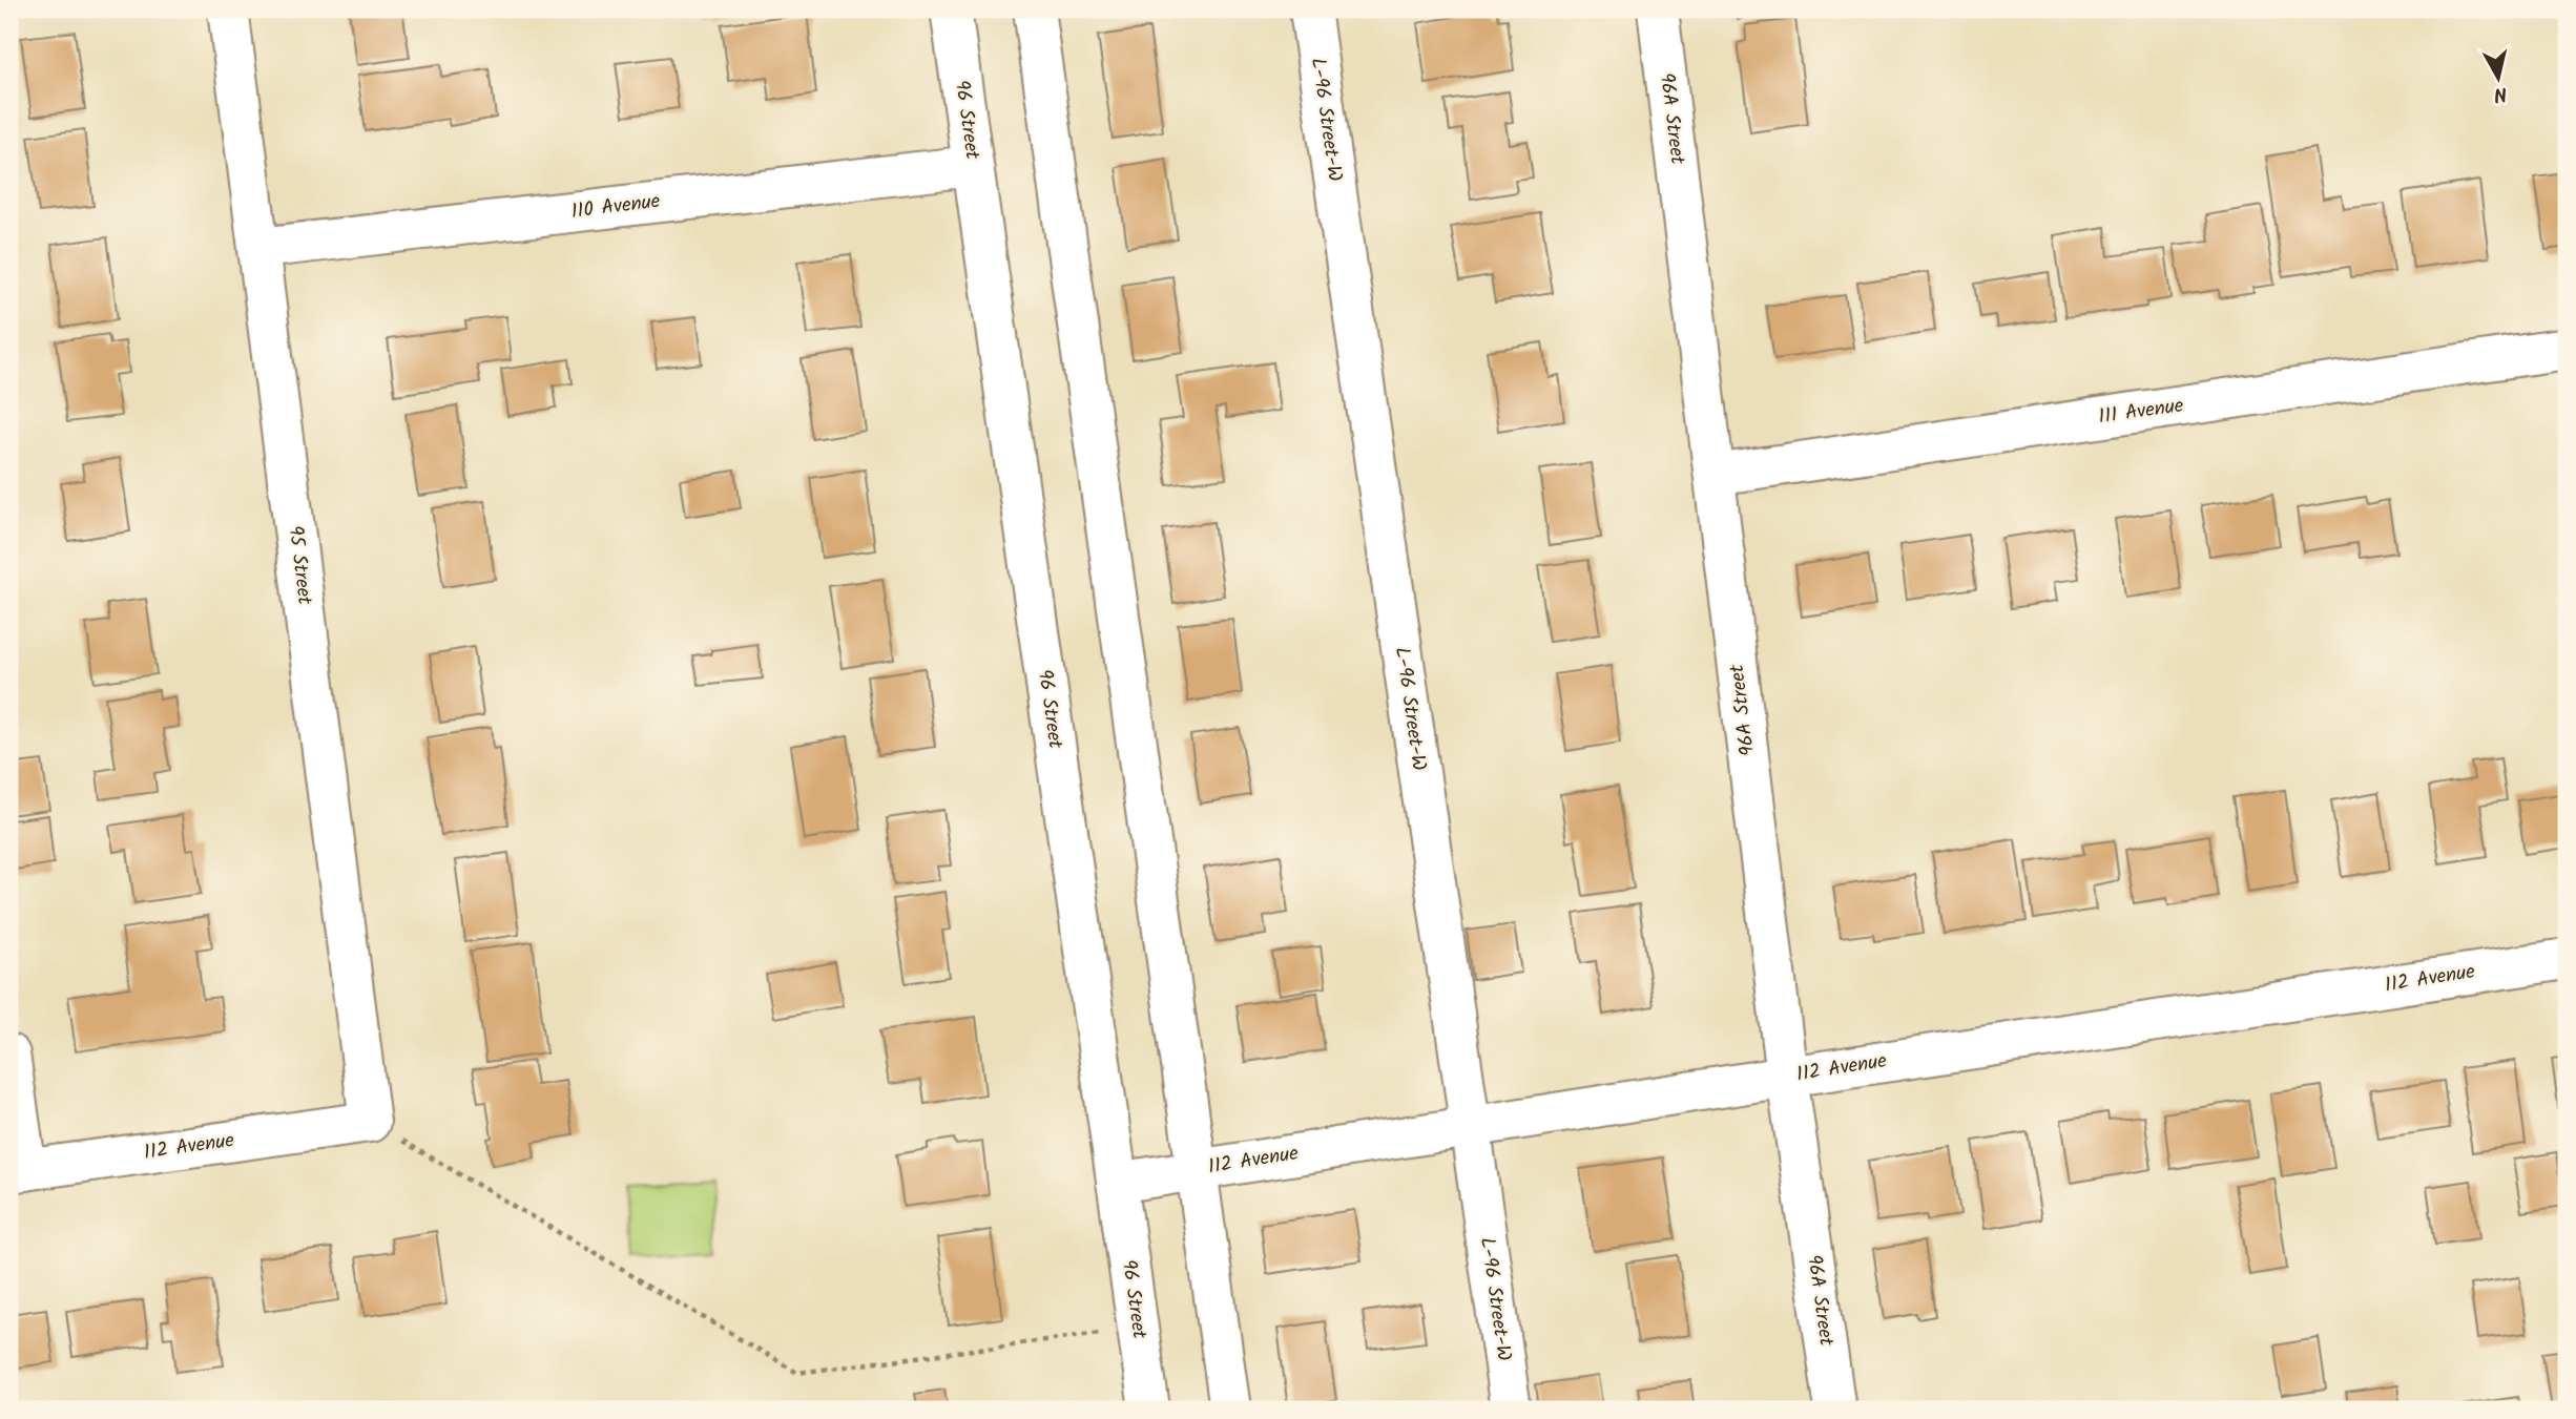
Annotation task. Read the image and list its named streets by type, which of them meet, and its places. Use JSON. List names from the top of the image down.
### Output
{
  "streets": {
    "street": [
      "96A Street",
      "96 Street",
      "L-96 Street-W",
      "110 Avenue",
      "111 Avenue",
      "95 Street",
      "112 Avenue"
    ]
  },
  "crossings": [
    ["96A Street", "111 Avenue"],
    ["96A Street", "112 Avenue"],
    ["96 Street", "110 Avenue"],
    ["96 Street", "112 Avenue"],
    ["L-96 Street-W", "112 Avenue"],
    ["110 Avenue", "95 Street"],
    ["95 Street", "112 Avenue"]
  ],
  "north": "bottom"
}
